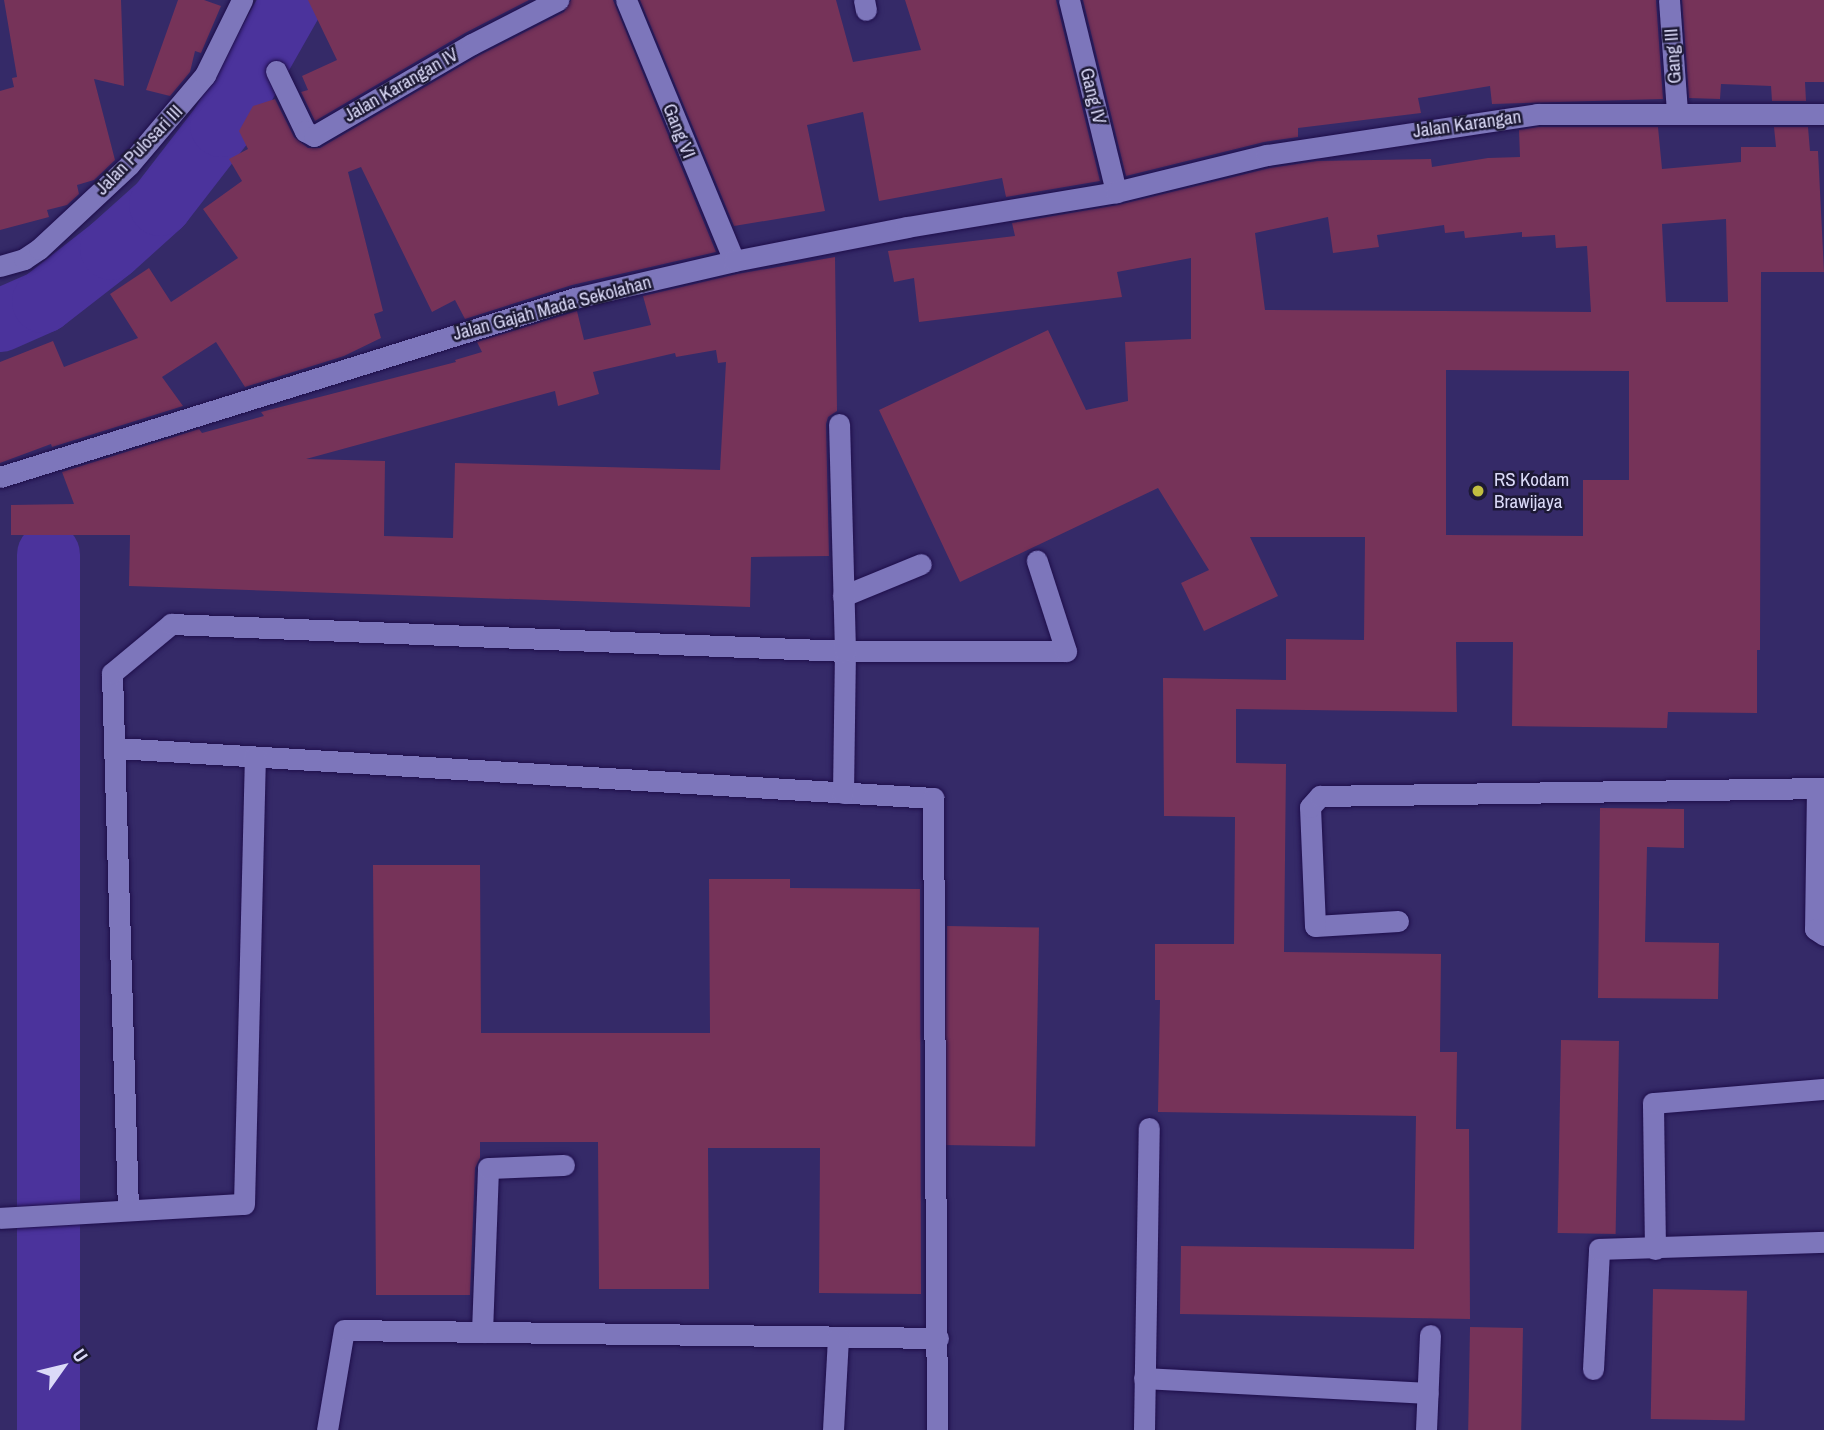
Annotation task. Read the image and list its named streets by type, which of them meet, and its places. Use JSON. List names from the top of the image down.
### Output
{
  "streets": {
    "street": [
      "Gang III",
      "Jalan Karangan IV",
      "Gang IV",
      "Jalan Karangan",
      "Gang VI",
      "Jalan Pulosari III",
      "Jalan Gajah Mada Sekolahan"
    ]
  },
  "crossings": [
    ["Gang III", "Jalan Karangan"],
    ["Gang IV", "Jalan Karangan"],
    ["Gang IV", "Jalan Gajah Mada Sekolahan"],
    ["Jalan Karangan", "Jalan Gajah Mada Sekolahan"],
    ["Gang VI", "Jalan Gajah Mada Sekolahan"]
  ],
  "places": ["RS Kodam Brawijaya"],
  "north": "top right"
}
